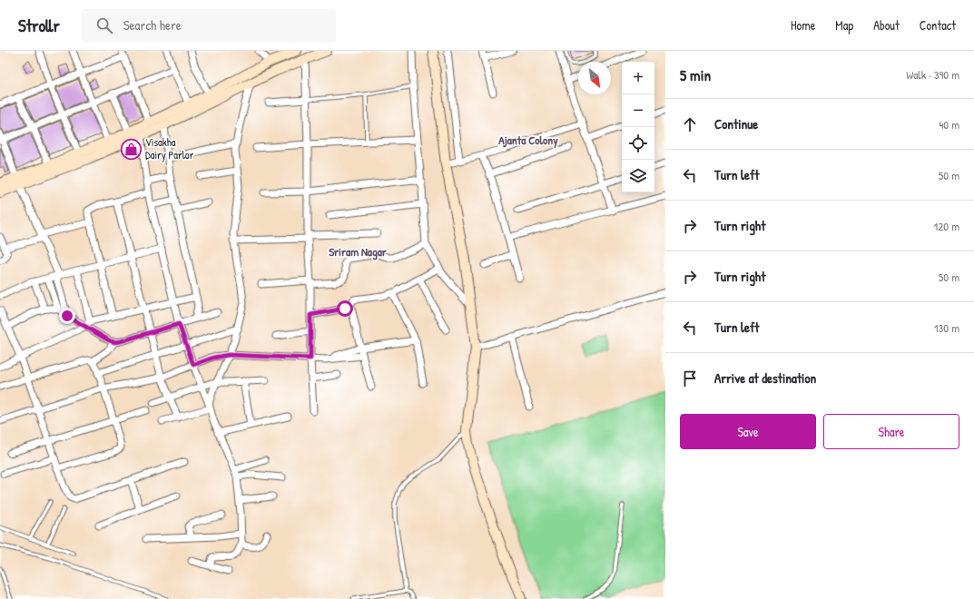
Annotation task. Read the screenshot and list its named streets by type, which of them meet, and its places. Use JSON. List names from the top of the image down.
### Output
{
  "districts": ["Ajanta Colony", "Sriram Nagar"],
  "places": {
    "shop": ["Visakha Dairy Parlor"]
  },
  "north": "bottom right",
  "page": {
    "header": "Strollr",
    "search": "Search here",
    "nav": [
      "Home",
      "Map",
      "About",
      "Contact"
    ],
    "heading": ["5 min", "Walk · 390 m"],
    "map_buttons": ["+", "−"],
    "list": [
      ["Continue", "40 m"],
      ["Turn left", "50 m"],
      ["Turn right", "120 m"],
      ["Turn right", "50 m"],
      ["Turn left", "130 m"],
      "Arrive at destination"
    ],
    "buttons": ["Save", "Share"]
  }
}
